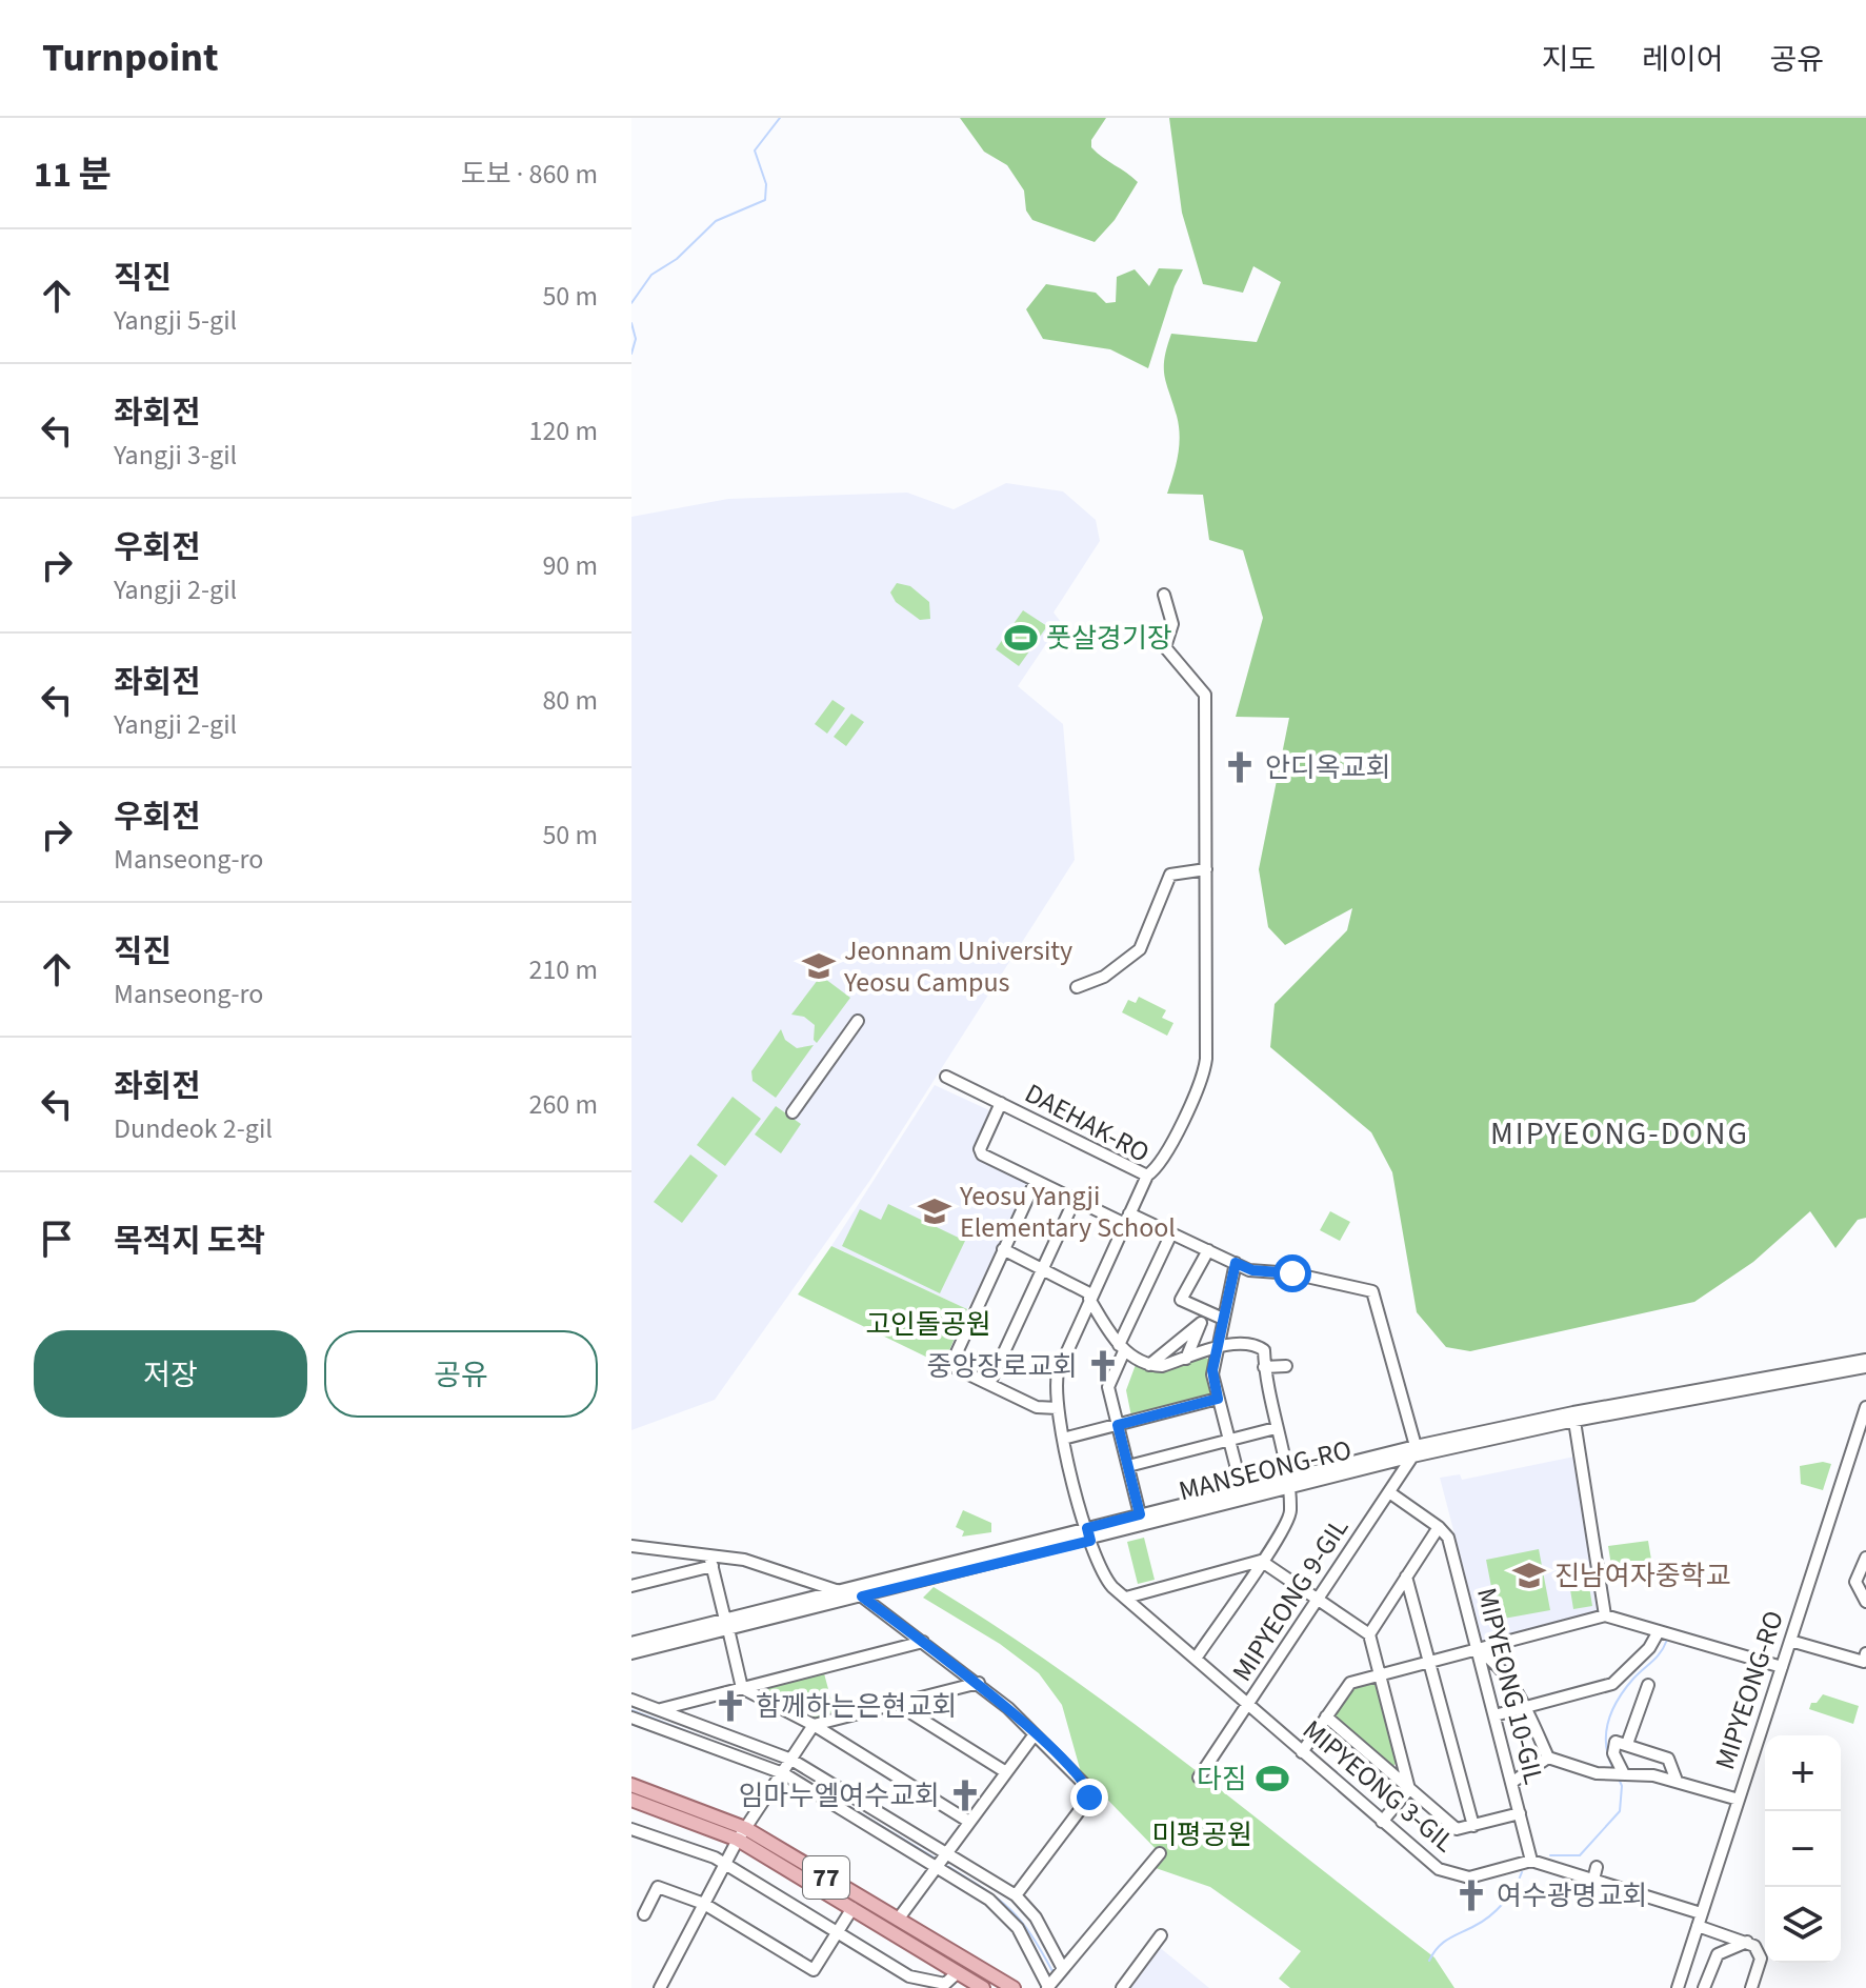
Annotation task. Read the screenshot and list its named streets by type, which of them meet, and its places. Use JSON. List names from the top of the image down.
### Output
{
  "streets": {
    "main road": ["77"],
    "street": [
      "DAEHAK-RO",
      "MANSEONG-RO",
      "MIPYEONG 9-GIL",
      "MIPYEONG 10-GIL",
      "MIPYEONG-RO",
      "MIPYEONG 3-GIL"
    ]
  },
  "crossings": [
    ["DAEHAK-RO", "MANSEONG-RO"],
    ["DAEHAK-RO", "MIPYEONG 3-GIL"],
    ["MANSEONG-RO", "MIPYEONG 9-GIL"],
    ["MANSEONG-RO", "MIPYEONG 3-GIL"],
    ["MIPYEONG 9-GIL", "MIPYEONG 3-GIL"],
    ["MIPYEONG 10-GIL", "MIPYEONG 3-GIL"]
  ],
  "districts": ["MIPYEONG-DONG"],
  "parks": ["고인돌공원", "미평공원"],
  "places": {
    "sports": ["풋살경기장", "다짐"],
    "church": [
      "안디옥교회",
      "중앙장로교회",
      "함께하는은현교회",
      "임마누엘여수교회",
      "여수광명교회"
    ],
    "school or university": ["Jeonnam University Yeosu Campus", "Yeosu Yangji Elementary School", "진남여자중학교"]
  },
  "page": {
    "header": "Turnpoint",
    "nav": ["지도", "레이어", "공유"],
    "heading": ["11 분", "도보 · 860 m"],
    "list": [
      ["직진", "Yangji 5-gil", "50 m"],
      ["좌회전", "Yangji 3-gil", "120 m"],
      ["우회전", "Yangji 2-gil", "90 m"],
      ["좌회전", "Yangji 2-gil", "80 m"],
      ["우회전", "Manseong-ro", "50 m"],
      ["직진", "Manseong-ro", "210 m"],
      ["좌회전", "Dundeok 2-gil", "260 m"],
      "목적지 도착"
    ],
    "buttons": ["저장", "공유"],
    "map_buttons": ["+", "−"]
  }
}
